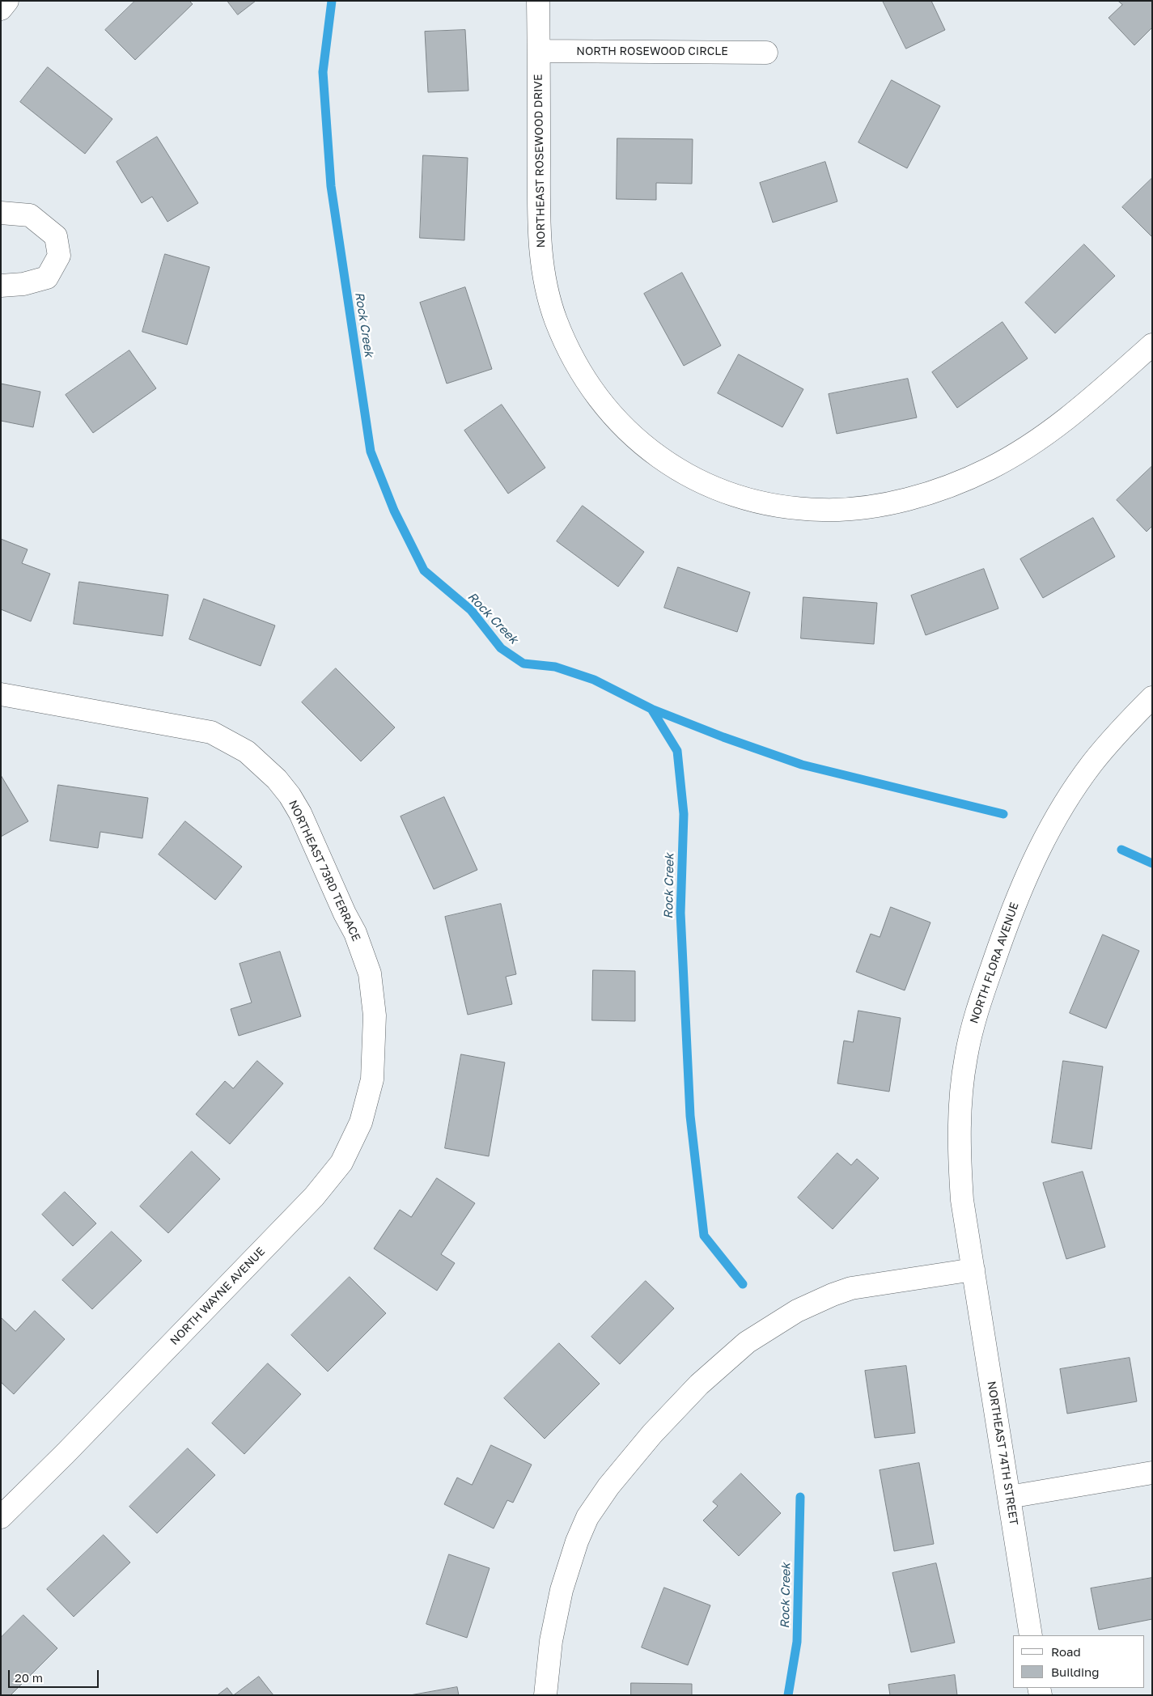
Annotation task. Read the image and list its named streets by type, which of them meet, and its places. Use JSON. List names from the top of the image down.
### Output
{
  "streets": {
    "street": [
      "NORTH ROSEWOOD CIRCLE",
      "NORTHEAST ROSEWOOD DRIVE",
      "NORTHEAST 73RD TERRACE",
      "NORTH FLORA AVENUE",
      "NORTH WAYNE AVENUE",
      "NORTHEAST 74TH STREET"
    ]
  },
  "crossings": [
    ["NORTH ROSEWOOD CIRCLE", "NORTHEAST ROSEWOOD DRIVE"],
    ["NORTHEAST 73RD TERRACE", "NORTH WAYNE AVENUE"],
    ["NORTH FLORA AVENUE", "NORTHEAST 74TH STREET"]
  ],
  "water": ["Rock Creek"],
  "legend": ["Road", "Building"],
  "scale_bar": "20 m"
}
